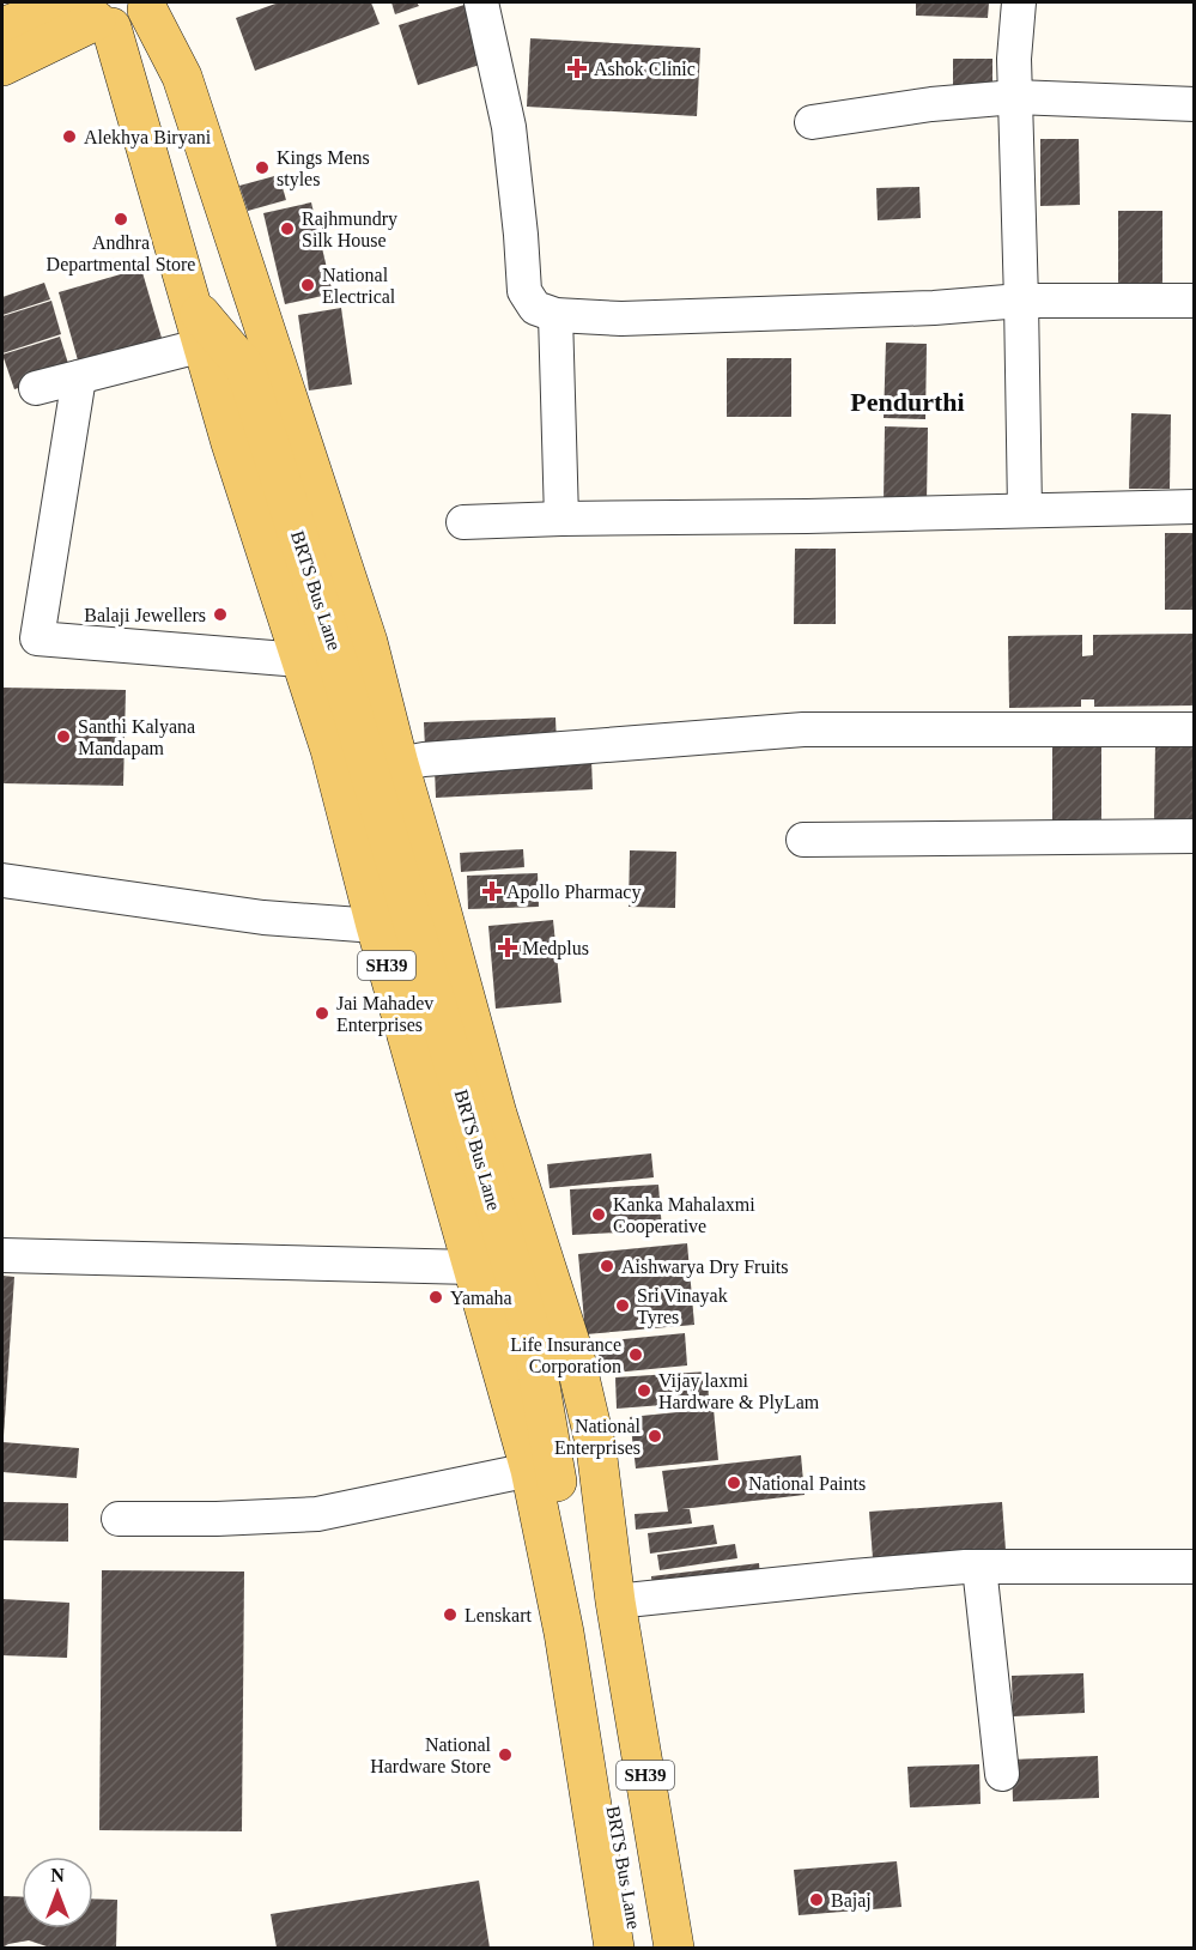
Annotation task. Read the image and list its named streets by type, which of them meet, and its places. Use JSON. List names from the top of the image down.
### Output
{
  "streets": {
    "main road": ["BRTS Bus Lane", "SH39"]
  },
  "districts": ["Pendurthi"],
  "places": {
    "health": ["Ashok Clinic", "Apollo Pharmacy", "Medplus"],
    "other": [
      "Alekhya Biryani",
      "Kings Mens styles",
      "Andhra Departmental Store",
      "Rajhmundry Silk House",
      "National Electrical",
      "Balaji Jewellers",
      "Santhi Kalyana Mandapam",
      "Jai Mahadev Enterprises",
      "Kanka Mahalaxmi Cooperative",
      "Aishwarya Dry Fruits",
      "Yamaha",
      "Sri Vinayak Tyres",
      "Life Insurance Corporation",
      "Vijay laxmi Hardware & PlyLam",
      "National Enterprises",
      "National Paints",
      "Lenskart",
      "National Hardware Store",
      "Bajaj"
    ]
  },
  "north": "top"
}
